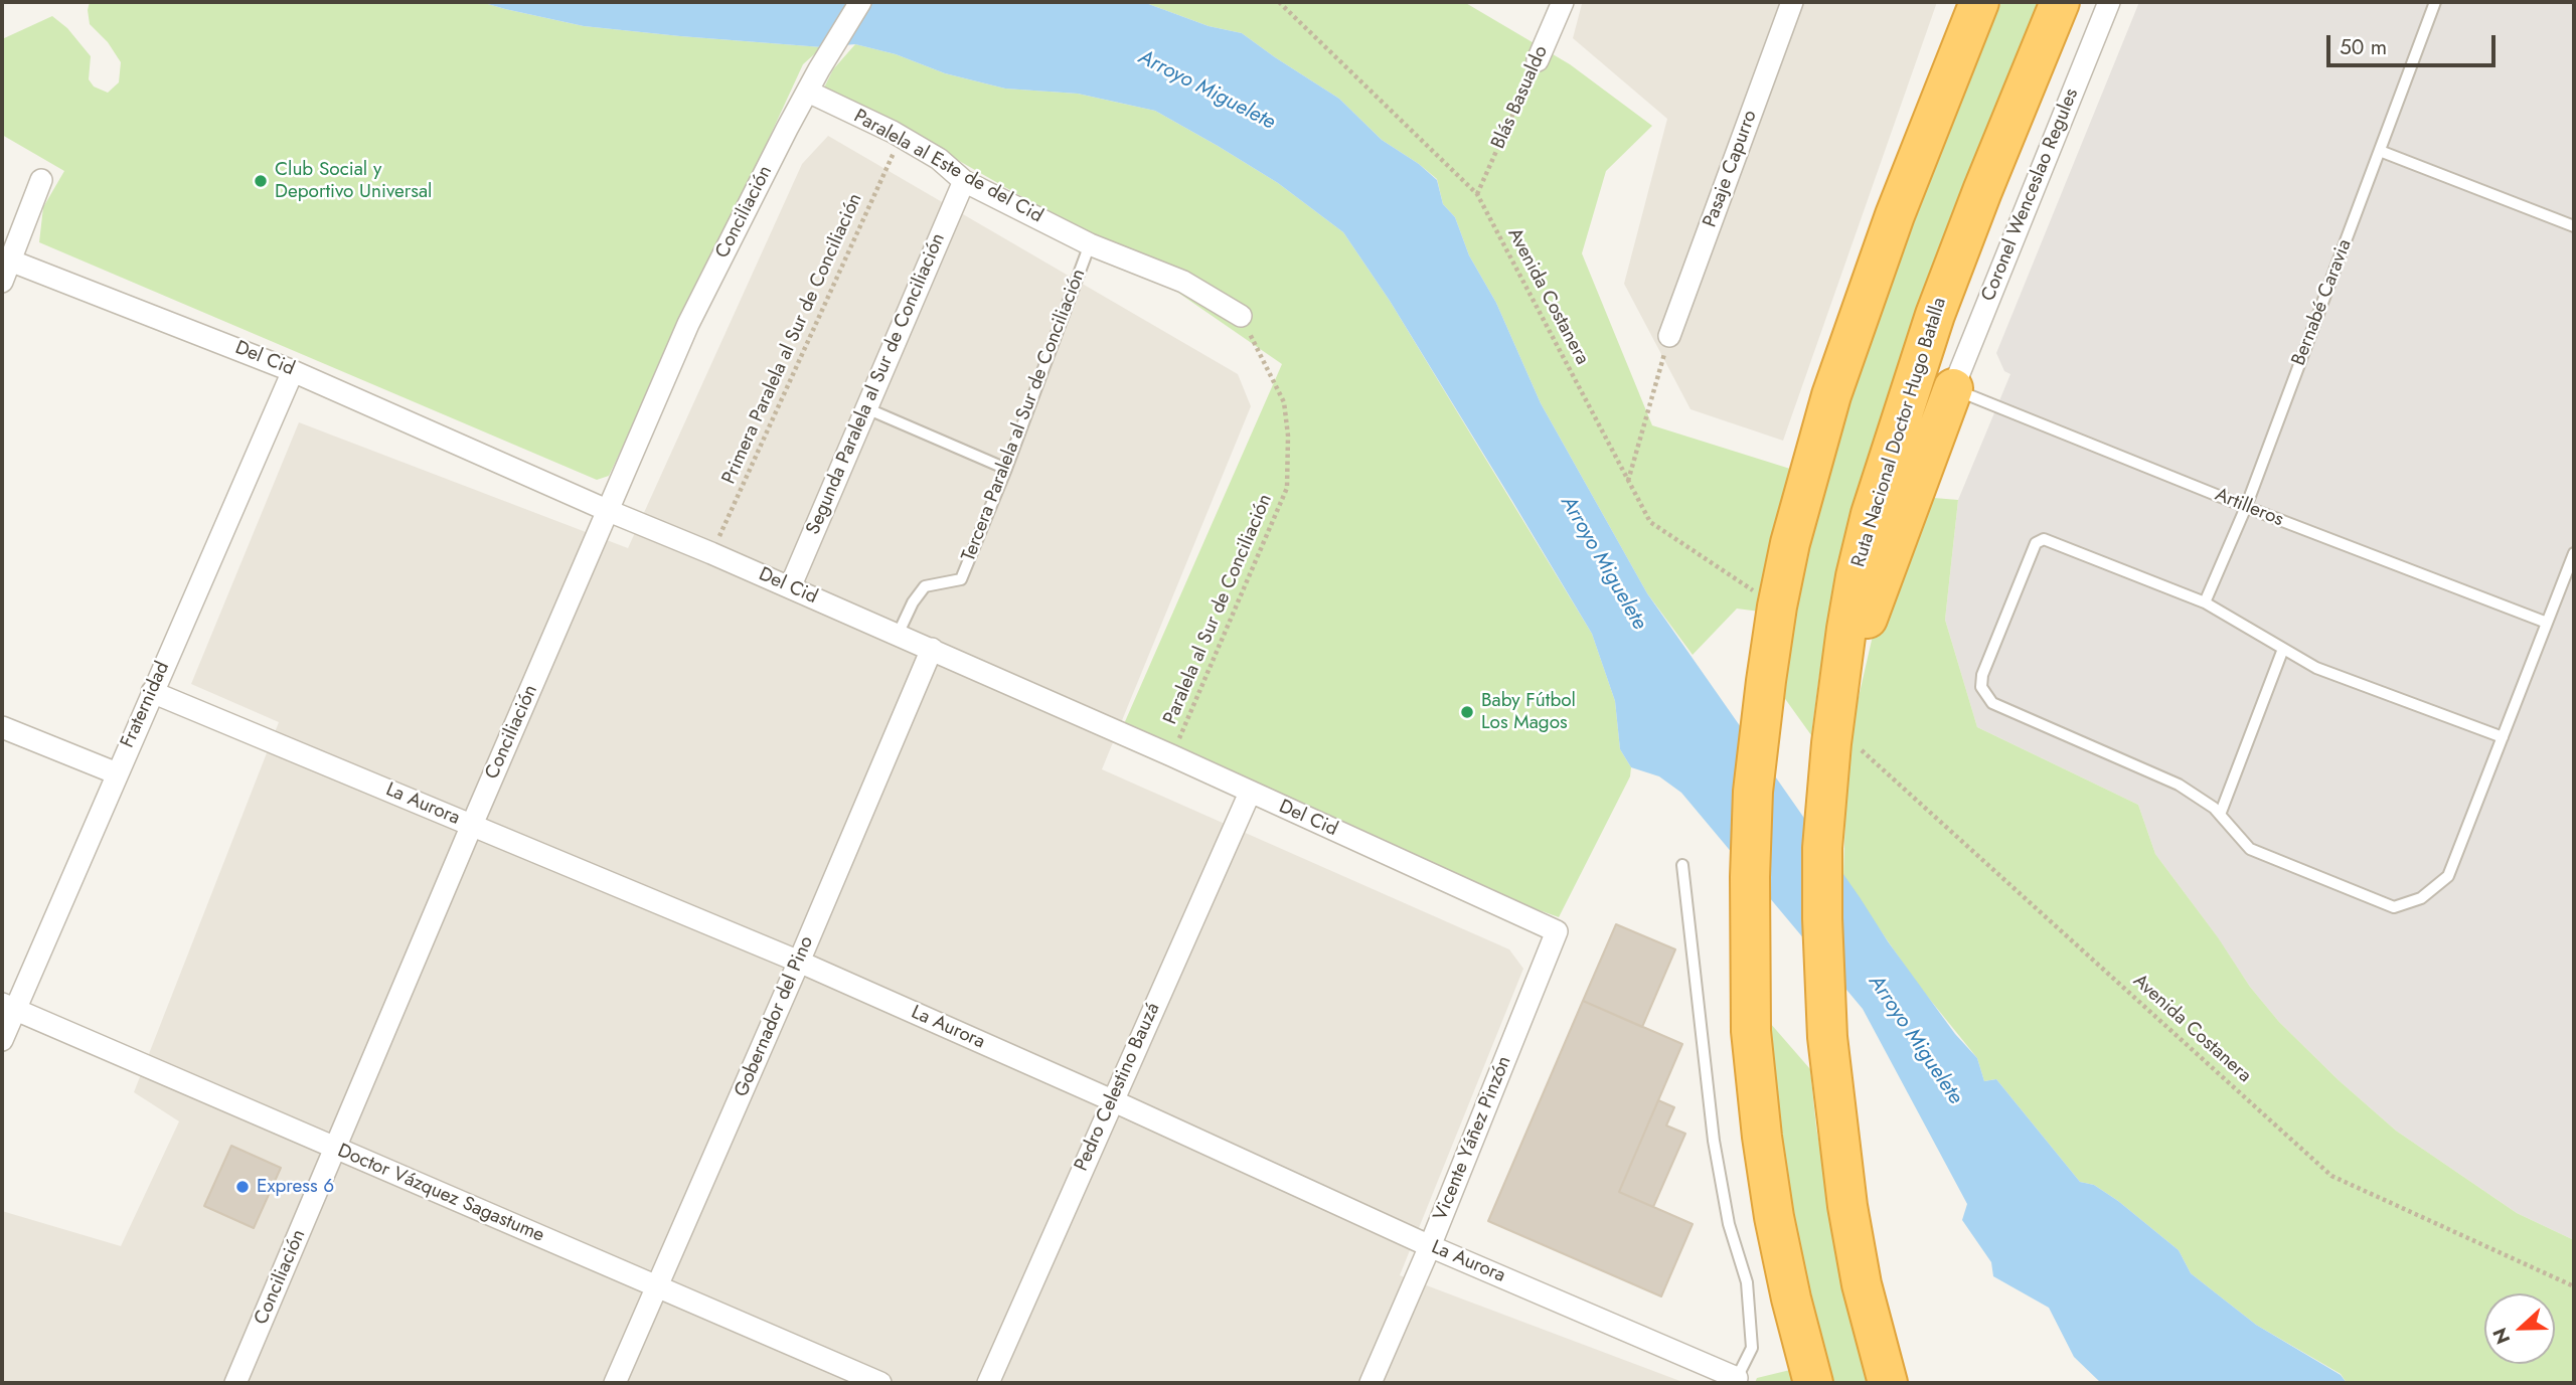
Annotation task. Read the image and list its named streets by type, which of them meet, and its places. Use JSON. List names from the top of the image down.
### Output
{
  "streets": {
    "highway": ["Ruta Nacional Doctor Hugo Batalla"],
    "street": [
      "Blás Basualdo",
      "Paralela al Este de del Cid",
      "Pasaje Capurro",
      "Coronel Wenceslao Regules",
      "Conciliación",
      "Del Cid",
      "Segunda Paralela al Sur de Conciliación",
      "Fraternidad",
      "La Aurora",
      "Gobernador del Pino",
      "Pedro Celestino Bauzá",
      "Vicente Yáñez Pinzón",
      "Doctor Vázquez Sagastume"
    ],
    "lane": ["Bernabé Caravia", "Tercera Paralela al Sur de Conciliación", "Artilleros"],
    "path": ["Avenida Costanera", "Primera Paralela al Sur de Conciliación", "Paralela al Sur de Conciliación"]
  },
  "crossings": [
    ["Blás Basualdo", "Avenida Costanera"],
    ["Paralela al Este de del Cid", "Conciliación"],
    ["Paralela al Este de del Cid", "Primera Paralela al Sur de Conciliación"],
    ["Paralela al Este de del Cid", "Segunda Paralela al Sur de Conciliación"],
    ["Paralela al Este de del Cid", "Tercera Paralela al Sur de Conciliación"],
    ["Paralela al Este de del Cid", "Paralela al Sur de Conciliación"],
    ["Coronel Wenceslao Regules", "Artilleros"],
    ["Conciliación", "Del Cid"],
    ["Conciliación", "La Aurora"],
    ["Conciliación", "Doctor Vázquez Sagastume"],
    ["Avenida Costanera", "Ruta Nacional Doctor Hugo Batalla"],
    ["Bernabé Caravia", "Artilleros"],
    ["Primera Paralela al Sur de Conciliación", "Del Cid"],
    ["Del Cid", "Segunda Paralela al Sur de Conciliación"],
    ["Del Cid", "Tercera Paralela al Sur de Conciliación"],
    ["Del Cid", "Paralela al Sur de Conciliación"],
    ["Del Cid", "Fraternidad"],
    ["Del Cid", "Gobernador del Pino"],
    ["Del Cid", "Pedro Celestino Bauzá"],
    ["Del Cid", "Vicente Yáñez Pinzón"],
    ["Fraternidad", "La Aurora"],
    ["Fraternidad", "Doctor Vázquez Sagastume"],
    ["La Aurora", "Gobernador del Pino"],
    ["La Aurora", "Pedro Celestino Bauzá"],
    ["La Aurora", "Vicente Yáñez Pinzón"],
    ["Gobernador del Pino", "Doctor Vázquez Sagastume"]
  ],
  "water": ["Arroyo Miguelete"],
  "places": ["Club Social y Deportivo Universal", "Baby Fútbol Los Magos", "Express 6"],
  "scale_bar": "50 m",
  "north": "left"
}
